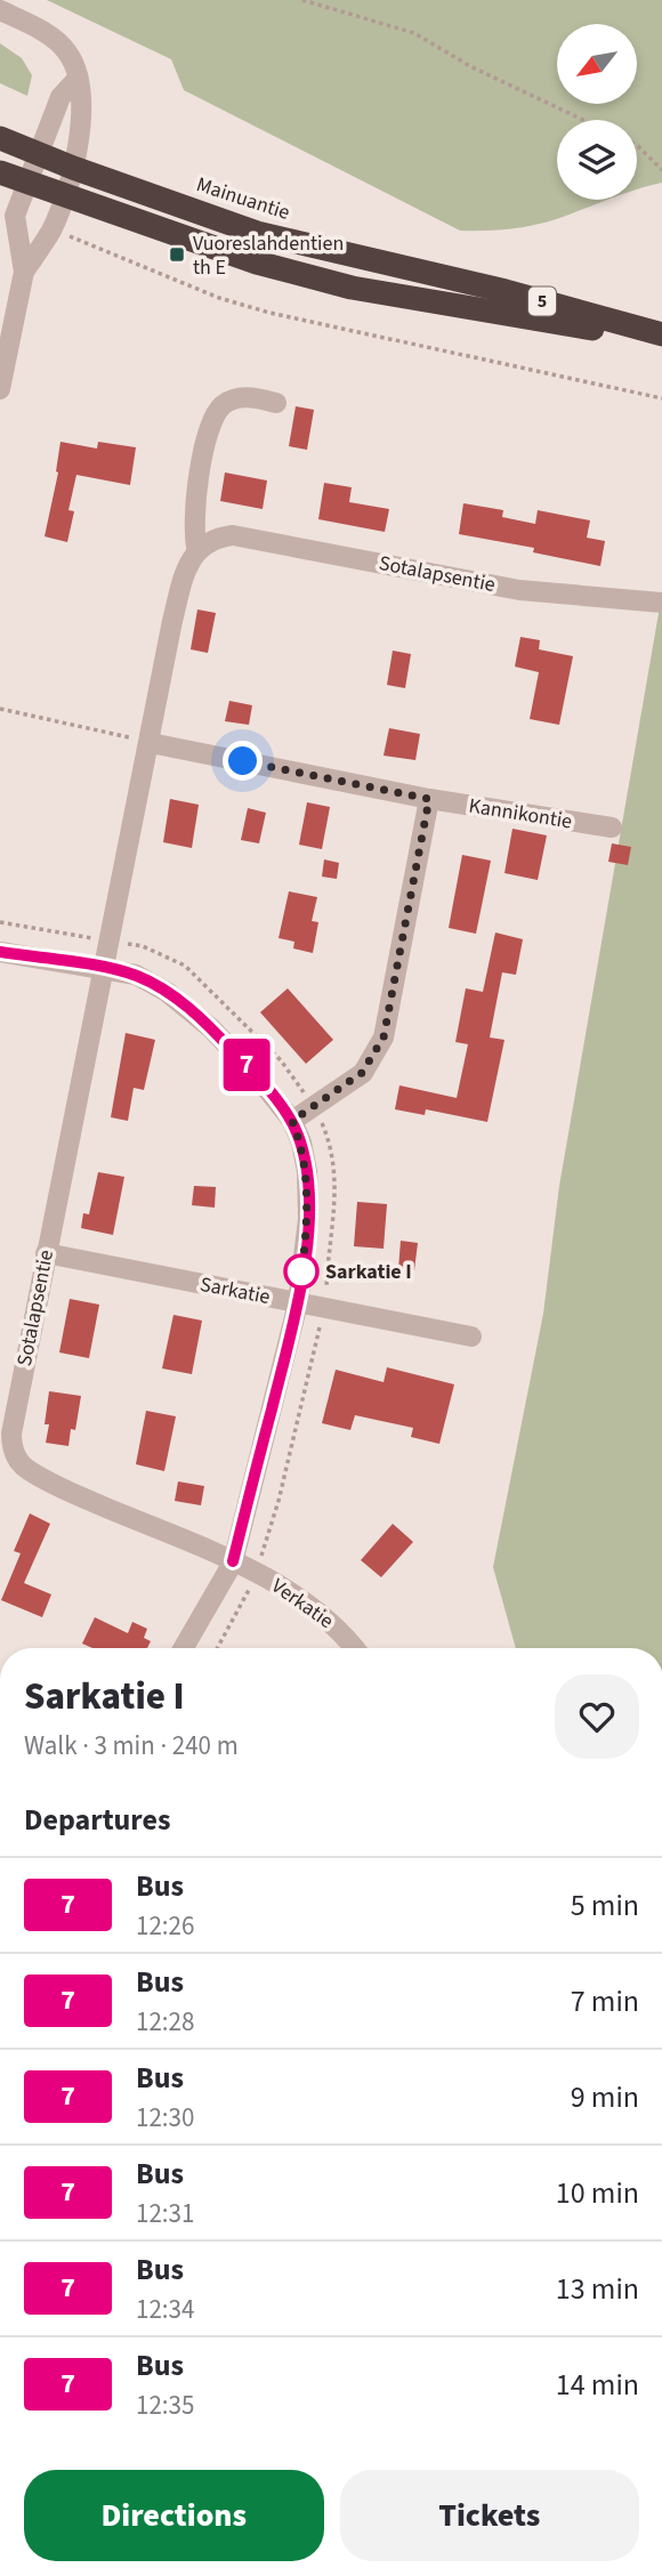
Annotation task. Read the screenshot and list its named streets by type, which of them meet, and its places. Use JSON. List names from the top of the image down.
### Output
{
  "streets": {
    "highway": ["Mainuantie", "5"],
    "street": [
      "Sotalapsentie",
      "Kannikontie",
      "Sarkatie",
      "Verkatie"
    ]
  },
  "crossings": [
    ["Sotalapsentie", "Kannikontie"],
    ["Sotalapsentie", "Sarkatie"],
    ["Sotalapsentie", "Verkatie"]
  ],
  "places": {
    "transit": ["Vuoreslahdentien th E"],
    "other": ["Sarkatie I"]
  },
  "lines": ["bus line 7"],
  "north": "bottom left",
  "page": {
    "on_map": "7",
    "heading": [
      ["Sarkatie I", "Walk · 3 min · 240 m"],
      "Departures"
    ],
    "list": [
      {
        "mark": "7",
        "name": "Bus",
        "note": "12:26",
        "value": "5 min"
      },
      {
        "mark": "7",
        "name": "Bus",
        "note": "12:28",
        "value": "7 min"
      },
      {
        "mark": "7",
        "name": "Bus",
        "note": "12:30",
        "value": "9 min"
      },
      {
        "mark": "7",
        "name": "Bus",
        "note": "12:31",
        "value": "10 min"
      },
      {
        "mark": "7",
        "name": "Bus",
        "note": "12:34",
        "value": "13 min"
      },
      {
        "mark": "7",
        "name": "Bus",
        "note": "12:35",
        "value": "14 min"
      }
    ],
    "buttons": ["Directions", "Tickets"]
  }
}
